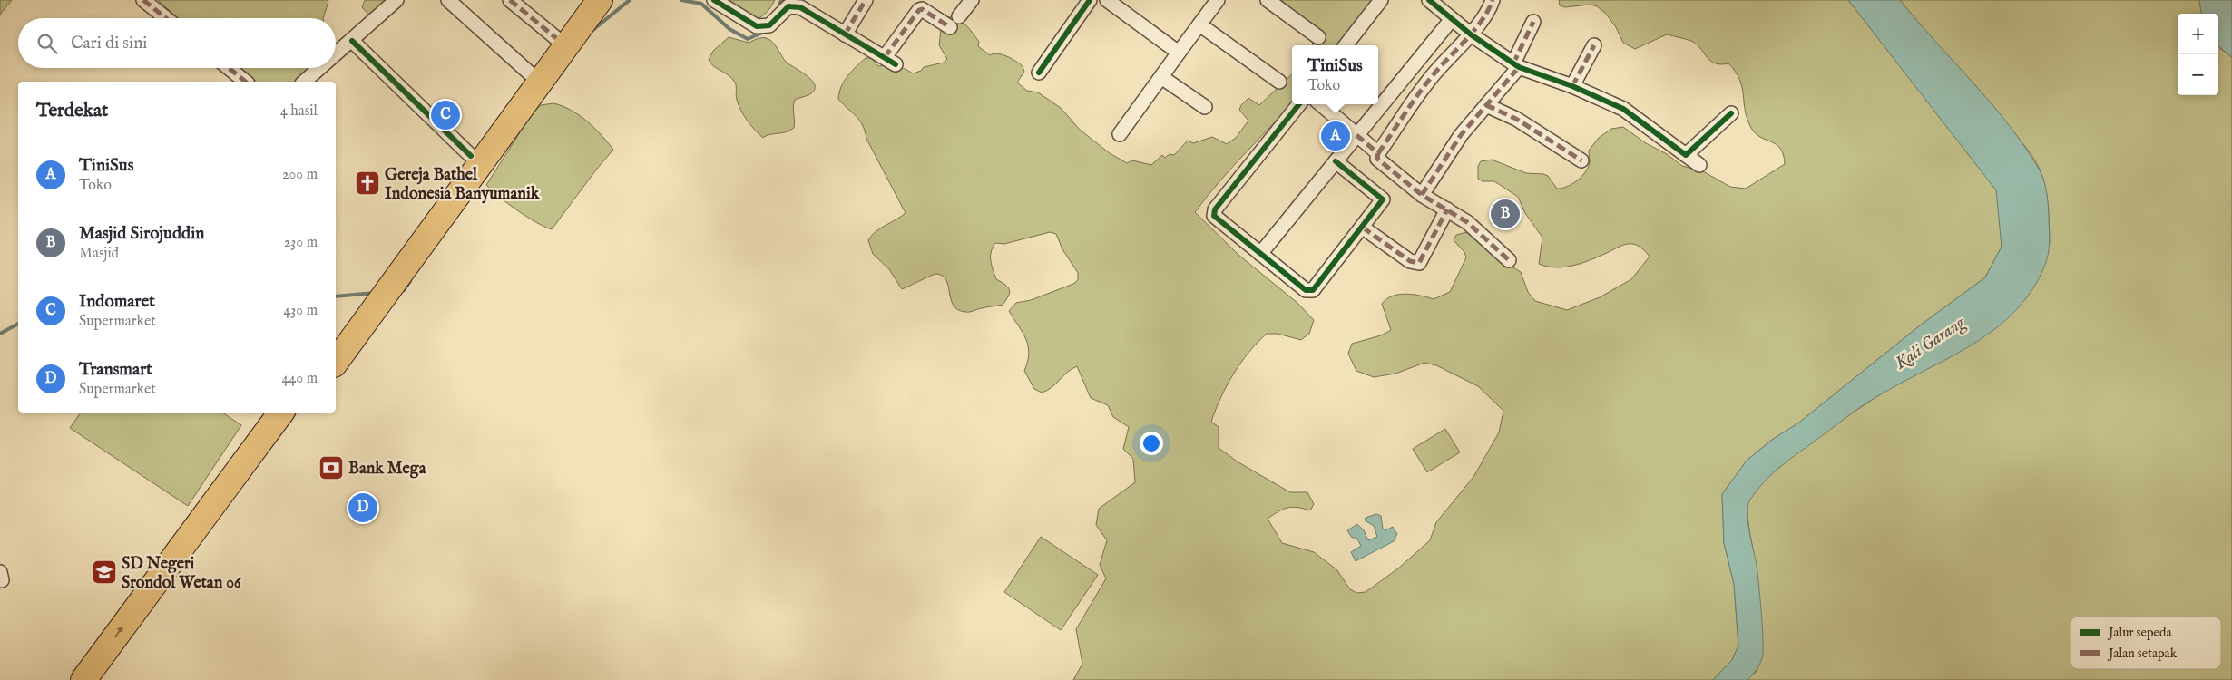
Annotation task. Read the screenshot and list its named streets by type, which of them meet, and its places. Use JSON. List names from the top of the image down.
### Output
{
  "water": ["Kali Garang"],
  "places": {
    "church": ["Gereja Bathel Indonesia Banyumanik"],
    "bank": ["Bank Mega"],
    "school or university": ["SD Negeri Srondol Wetan 06"]
  },
  "legend": ["Jalur sepeda", "Jalan setapak"],
  "page": {
    "map_buttons": ["+", "−"],
    "search": "Cari di sini",
    "popup": ["TiniSus", "Toko"],
    "heading": ["Terdekat", "4 hasil"],
    "pins": [
      "C",
      "A",
      "B",
      "D"
    ],
    "list": [
      {
        "mark": "A",
        "name": "TiniSus",
        "note": "Toko",
        "value": "200 m"
      },
      {
        "mark": "B",
        "name": "Masjid Sirojuddin",
        "note": "Masjid",
        "value": "230 m"
      },
      {
        "mark": "C",
        "name": "Indomaret",
        "note": "Supermarket",
        "value": "430 m"
      },
      {
        "mark": "D",
        "name": "Transmart",
        "note": "Supermarket",
        "value": "440 m"
      }
    ]
  }
}
